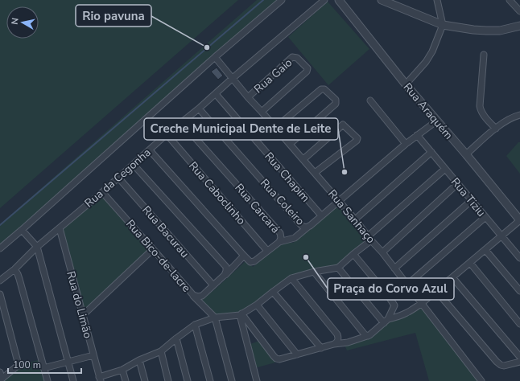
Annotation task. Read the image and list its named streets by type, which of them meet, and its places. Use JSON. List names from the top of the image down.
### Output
{
  "streets": {
    "street": [
      "Rua Gaio",
      "Rua Araquém",
      "Rua Chapim",
      "Rua da Cegonha",
      "Rua Caboclinho",
      "Rua Tiziu",
      "Rua Coleiro",
      "Rua Carcará",
      "Rua Sanhaço",
      "Rua Bacurau",
      "Rua Bico-de-lacre",
      "Rua do Limão"
    ]
  },
  "crossings": [
    ["Rua Gaio", "Rua Sanhaço"],
    ["Rua Araquém", "Rua Coleiro"],
    ["Rua Chapim", "Rua da Cegonha"],
    ["Rua Chapim", "Rua Coleiro"],
    ["Rua da Cegonha", "Rua Caboclinho"],
    ["Rua da Cegonha", "Rua Coleiro"],
    ["Rua da Cegonha", "Rua Carcará"],
    ["Rua da Cegonha", "Rua Sanhaço"],
    ["Rua da Cegonha", "Rua Bacurau"],
    ["Rua da Cegonha", "Rua Bico-de-lacre"],
    ["Rua da Cegonha", "Rua do Limão"],
    ["Rua Caboclinho", "Rua Carcará"],
    ["Rua Tiziu", "Rua Coleiro"],
    ["Rua Coleiro", "Rua Sanhaço"],
    ["Rua Carcará", "Rua Bico-de-lacre"],
    ["Rua Bacurau", "Rua Bico-de-lacre"]
  ],
  "places": ["Rio pavuna", "Creche Municipal Dente de Leite", "Praça do Corvo Azul"],
  "scale_bar": "100 m",
  "north": "left"
}
